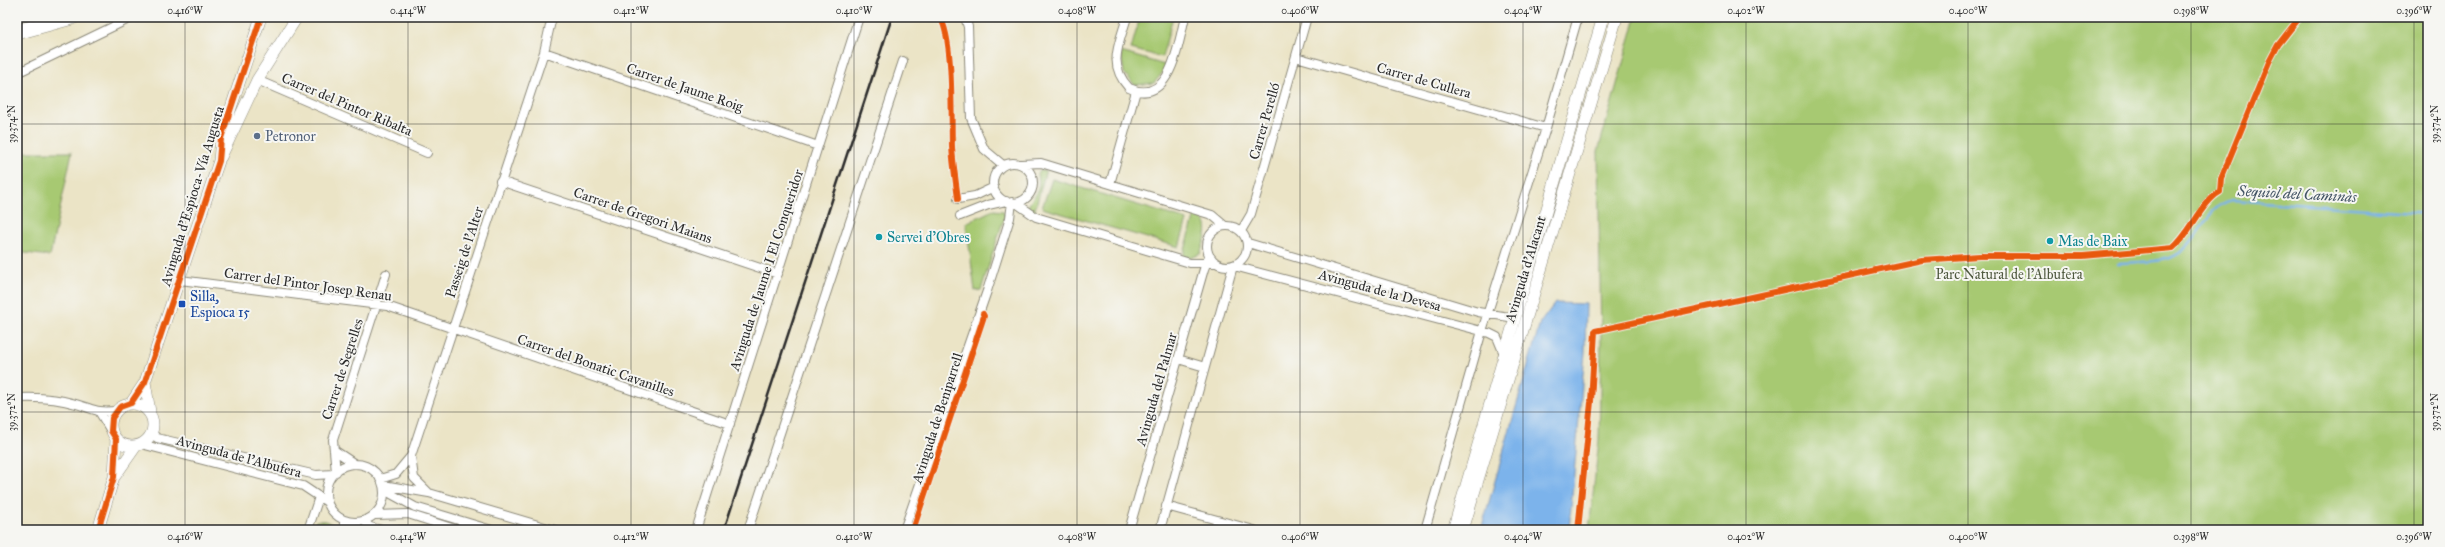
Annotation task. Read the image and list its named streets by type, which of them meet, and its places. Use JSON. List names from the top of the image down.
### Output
{
  "streets": {
    "main road": ["Avinguda d'Espioca-Vía Augusta", "Avinguda d'Alacant"],
    "street": [
      "Carrer de Cullera",
      "Carrer de Jaume Roig",
      "Carrer del Pintor Ribalta",
      "Carrer Perelló",
      "Carrer de Gregori Maians",
      "Passeig de l'Alter",
      "Avinguda de Jaume I El Conqueridor",
      "Carrer del Pintor Josep Renau",
      "Avinguda de la Devesa",
      "Carrer del Bonatic Cavanilles",
      "Carrer de Segrelles",
      "Avinguda del Palmar",
      "Avinguda de Beniparrell",
      "Avinguda de l'Albufera"
    ]
  },
  "crossings": [
    ["Carrer de Cullera", "Carrer Perelló"],
    ["Carrer de Cullera", "Avinguda d'Alacant"],
    ["Carrer de Jaume Roig", "Passeig de l'Alter"],
    ["Carrer de Jaume Roig", "Avinguda de Jaume I El Conqueridor"],
    ["Carrer Perelló", "Avinguda de la Devesa"],
    ["Carrer Perelló", "Avinguda del Palmar"],
    ["Avinguda d'Espioca-Vía Augusta", "Carrer del Pintor Josep Renau"],
    ["Carrer de Gregori Maians", "Passeig de l'Alter"],
    ["Carrer de Gregori Maians", "Avinguda de Jaume I El Conqueridor"],
    ["Passeig de l'Alter", "Carrer del Pintor Josep Renau"],
    ["Passeig de l'Alter", "Carrer del Bonatic Cavanilles"],
    ["Passeig de l'Alter", "Carrer de Segrelles"],
    ["Passeig de l'Alter", "Avinguda de l'Albufera"],
    ["Avinguda d'Alacant", "Avinguda de la Devesa"],
    ["Avinguda de Jaume I El Conqueridor", "Carrer del Bonatic Cavanilles"],
    ["Carrer del Pintor Josep Renau", "Carrer del Bonatic Cavanilles"],
    ["Carrer del Pintor Josep Renau", "Carrer de Segrelles"],
    ["Avinguda de la Devesa", "Avinguda del Palmar"],
    ["Carrer de Segrelles", "Avinguda de l'Albufera"]
  ],
  "water": ["Sequiol del Caminàs"],
  "parks": ["Parc Natural de l'Albufera"],
  "places": {
    "other": ["Petronor", "Servei d'Obres", "Mas de Baix"],
    "transit": ["Silla, Espioca 15"]
  },
  "coordinates": [
    "0.416°W",
    "0.414°W",
    "0.412°W",
    "0.410°W",
    "0.408°W",
    "0.406°W",
    "0.404°W",
    "0.402°W",
    "0.400°W",
    "0.398°W",
    "0.396°W",
    "39.374°N",
    "39.372°N"
  ]
}
